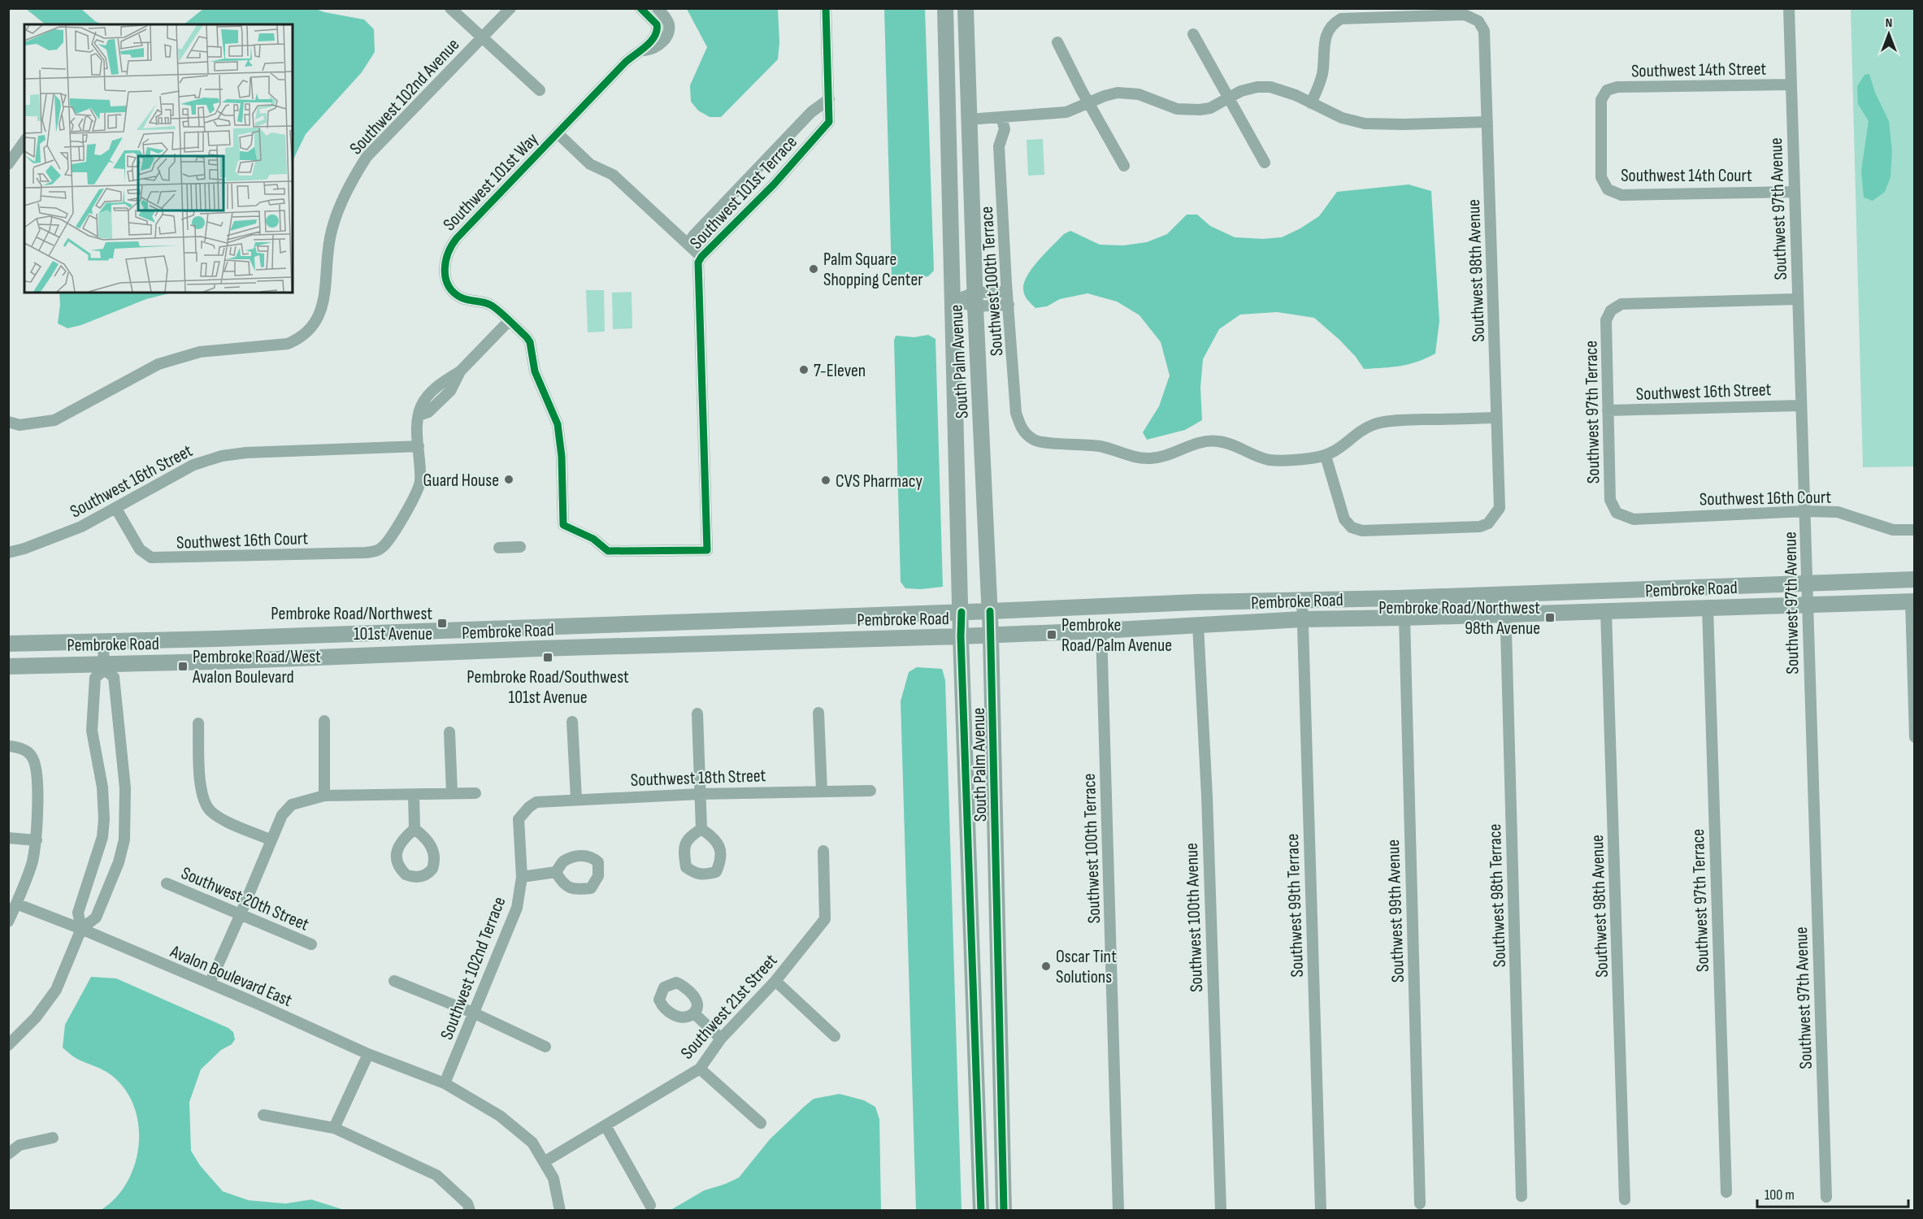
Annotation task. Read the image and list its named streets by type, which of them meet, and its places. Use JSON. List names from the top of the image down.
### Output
{
  "streets": {
    "main road": ["South Palm Avenue", "Pembroke Road"],
    "street": [
      "Southwest 14th Street",
      "Southwest 102nd Avenue",
      "Southwest 14th Court",
      "Southwest 101st Way",
      "Southwest 101st Terrace",
      "Southwest 97th Avenue",
      "Southwest 98th Avenue",
      "Southwest 100th Terrace",
      "Southwest 16th Street",
      "Southwest 97th Terrace",
      "Southwest 16th Court",
      "Southwest 18th Street",
      "Southwest 98th Terrace",
      "Southwest 20th Street",
      "Southwest 99th Terrace",
      "Southwest 99th Avenue",
      "Southwest 100th Avenue",
      "Southwest 102nd Terrace",
      "Avalon Boulevard East",
      "Southwest 21st Street"
    ]
  },
  "crossings": [
    ["Southwest 14th Street", "Southwest 14th Court"],
    ["Southwest 14th Street", "Southwest 97th Avenue"],
    ["Southwest 14th Court", "Southwest 97th Avenue"],
    ["Southwest 101st Way", "Southwest 101st Terrace"],
    ["Southwest 97th Avenue", "Southwest 16th Street"],
    ["Southwest 97th Avenue", "Southwest 97th Terrace"],
    ["Southwest 97th Avenue", "Southwest 16th Court"],
    ["Southwest 97th Avenue", "Pembroke Road"],
    ["Southwest 98th Avenue", "Southwest 100th Terrace"],
    ["Southwest 98th Avenue", "Pembroke Road"],
    ["Southwest 100th Terrace", "Pembroke Road"],
    ["South Palm Avenue", "Pembroke Road"],
    ["Southwest 16th Street", "Southwest 97th Terrace"],
    ["Southwest 16th Street", "Southwest 16th Court"],
    ["Southwest 97th Terrace", "Southwest 16th Court"],
    ["Southwest 97th Terrace", "Pembroke Road"],
    ["Pembroke Road", "Southwest 98th Terrace"],
    ["Pembroke Road", "Southwest 99th Terrace"],
    ["Pembroke Road", "Southwest 99th Avenue"],
    ["Pembroke Road", "Southwest 100th Avenue"],
    ["Southwest 18th Street", "Southwest 102nd Terrace"]
  ],
  "places": {
    "other": [
      "Palm Square Shopping Center",
      "7-Eleven",
      "Guard House",
      "CVS Pharmacy",
      "Oscar Tint Solutions"
    ],
    "transit": [
      "Pembroke Road/Northwest 98th Avenue",
      "Pembroke Road/Northwest 101st Avenue",
      "Pembroke Road/Palm Avenue",
      "Pembroke Road/Southwest 101st Avenue",
      "Pembroke Road/West Avalon Boulevard"
    ]
  },
  "scale_bar": "100 m",
  "north": "top"
}
